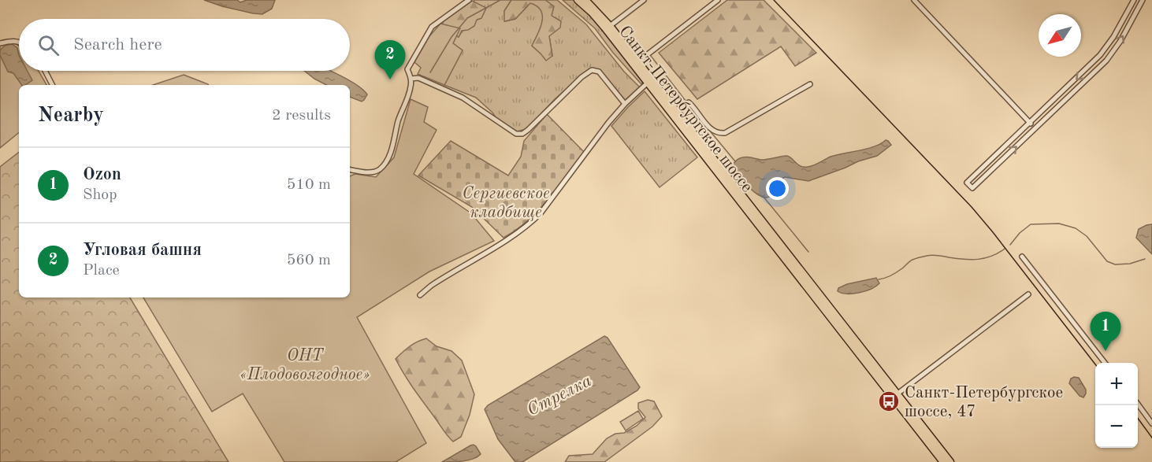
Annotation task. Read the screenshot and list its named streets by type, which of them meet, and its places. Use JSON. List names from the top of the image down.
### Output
{
  "streets": {
    "main road": ["Санкт-Петербургское шоссе"]
  },
  "water": ["Стрелка"],
  "parks": ["Сергиевское кладбище", "ОНТ «Плодовоягодное»"],
  "places": {
    "bus stop": ["Санкт-Петербургское шоссе, 47"]
  },
  "north": "bottom left",
  "page": {
    "search": "Search here",
    "pins": ["2", "1"],
    "heading": ["Nearby", "2 results"],
    "list": [
      {
        "mark": "1",
        "name": "Ozon",
        "note": "Shop",
        "value": "510 m"
      },
      {
        "mark": "2",
        "name": "Угловая башня",
        "note": "Place",
        "value": "560 m"
      }
    ],
    "map_buttons": ["+", "−"]
  }
}
